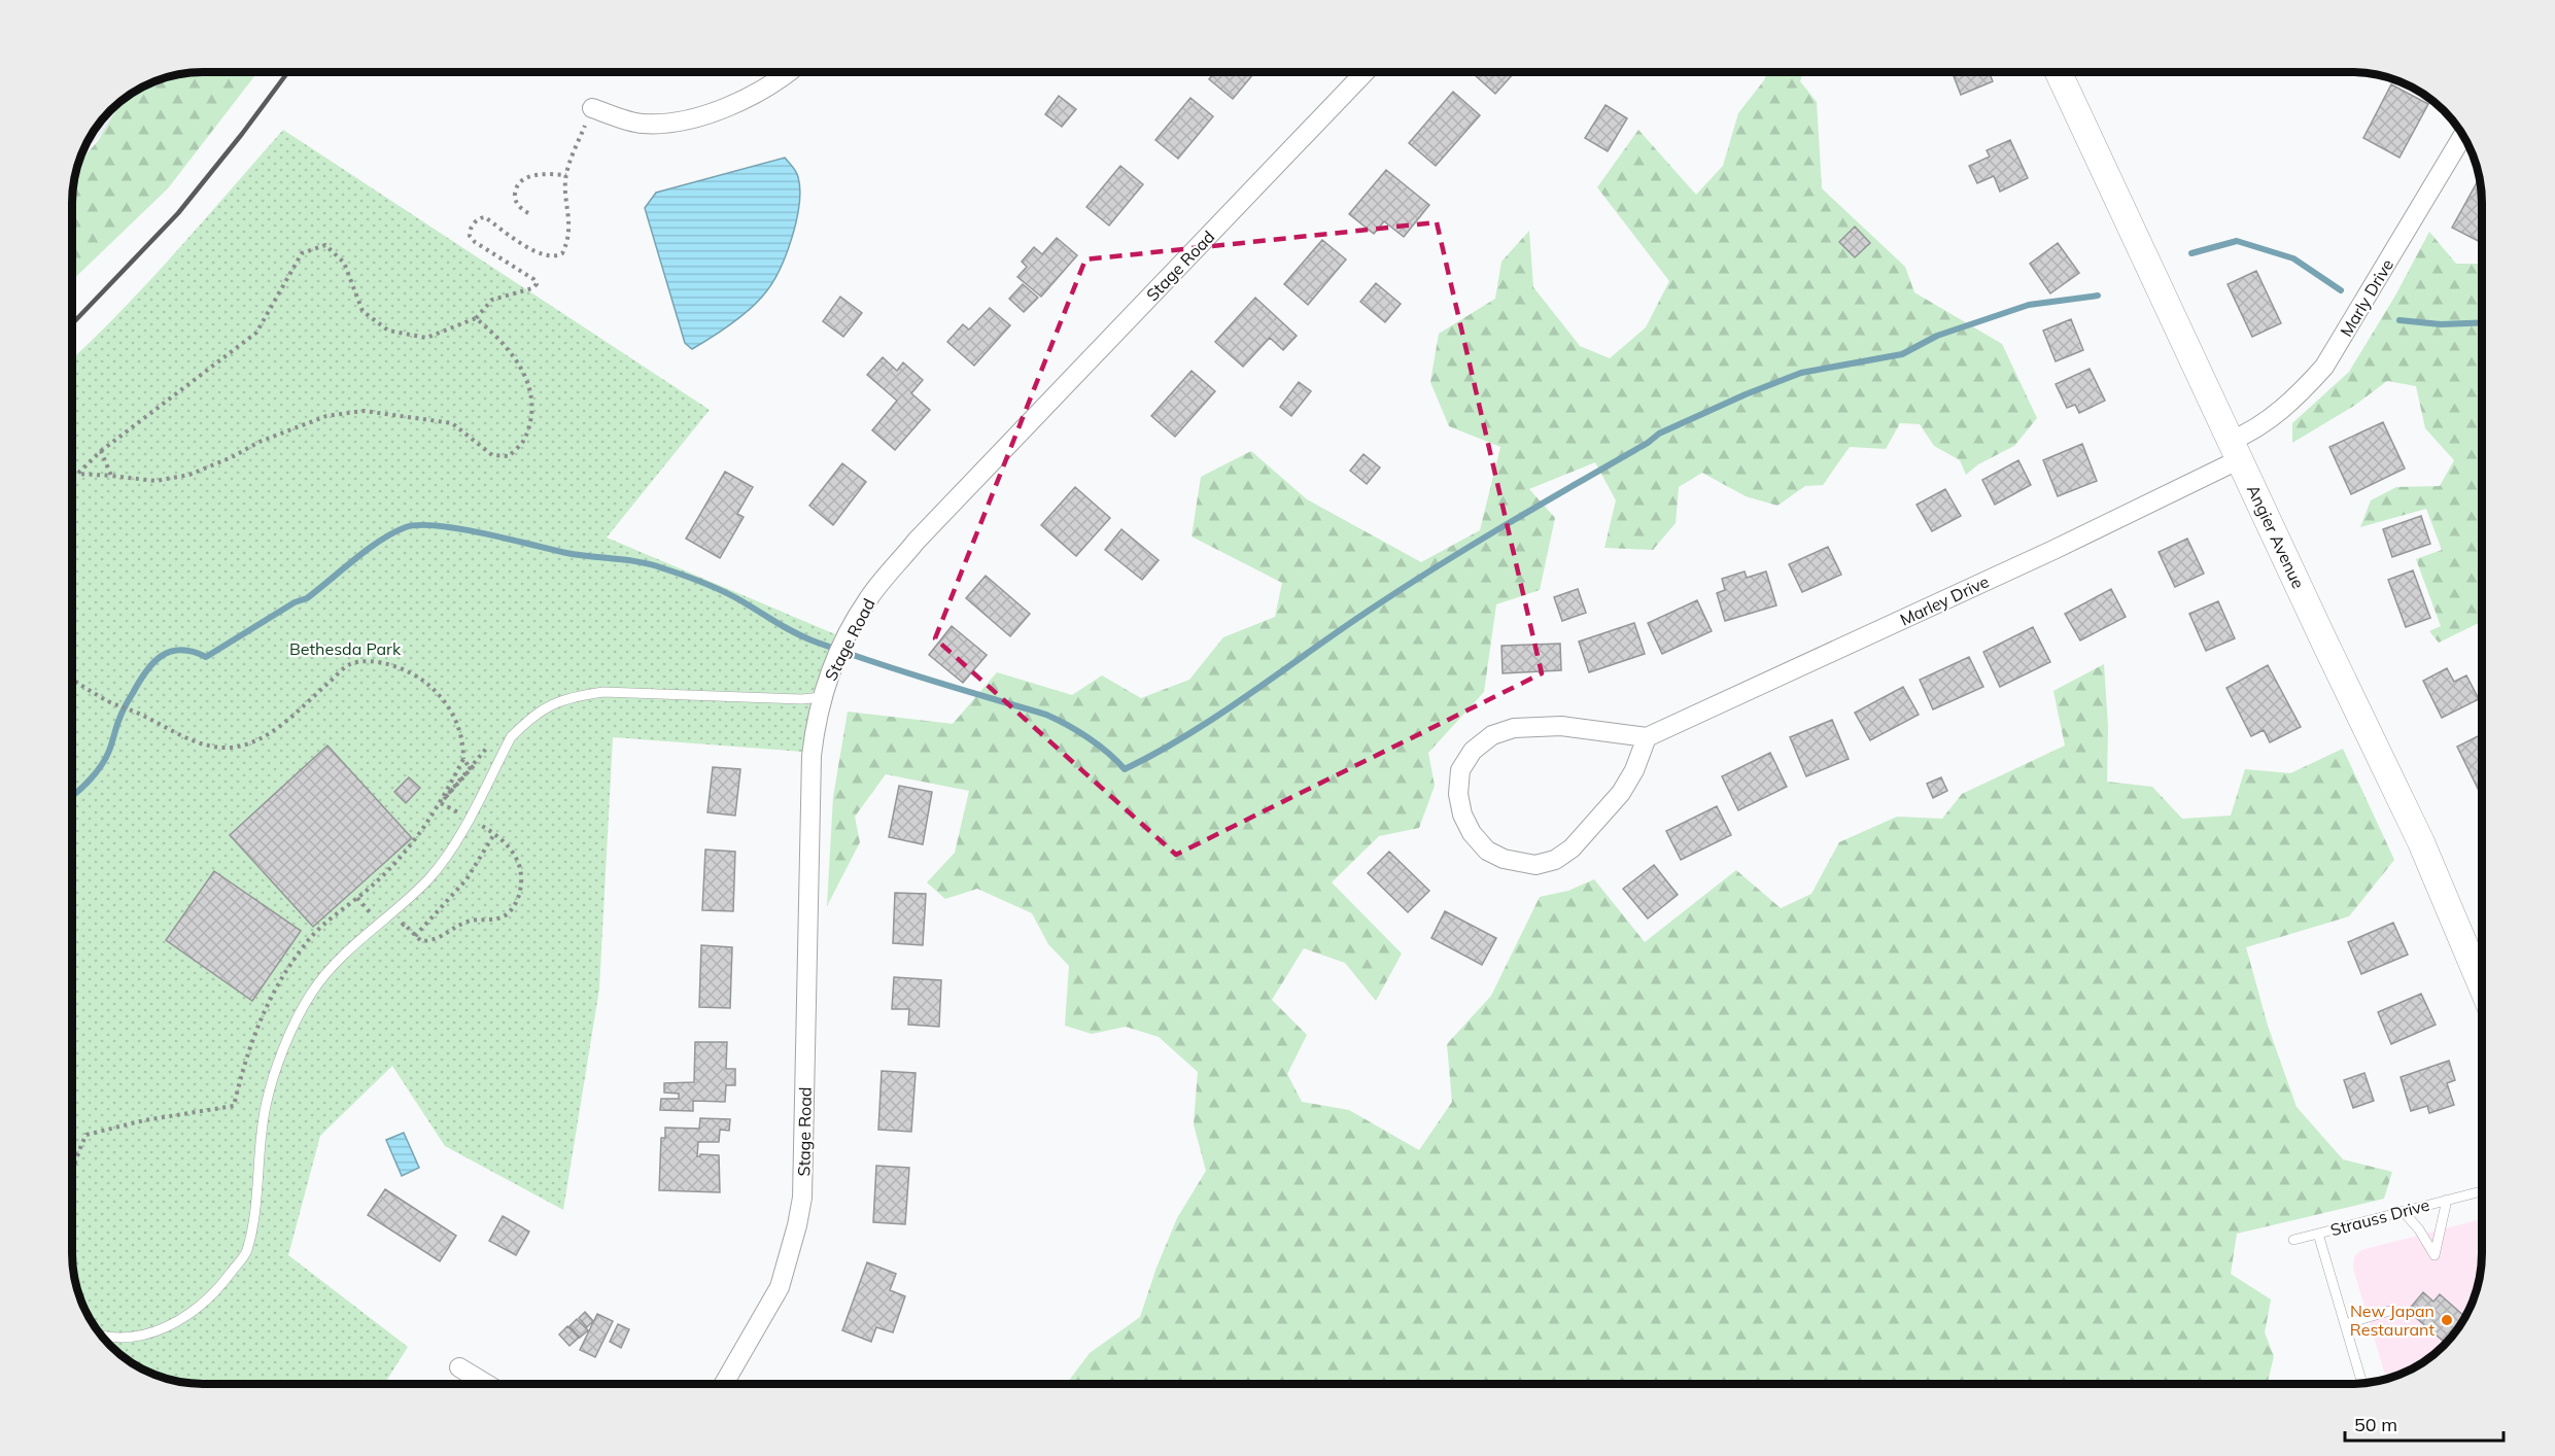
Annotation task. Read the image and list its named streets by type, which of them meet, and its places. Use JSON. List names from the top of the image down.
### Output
{
  "streets": {
    "main road": ["Angier Avenue"],
    "street": ["Stage Road", "Marly Drive", "Marley Drive"],
    "lane": ["Strauss Drive"]
  },
  "crossings": [
    ["Marly Drive", "Angier Avenue"],
    ["Marly Drive", "Marley Drive"],
    ["Angier Avenue", "Marley Drive"]
  ],
  "parks": ["Bethesda Park"],
  "places": ["New Japan Restaurant"],
  "scale_bar": "50 m"
}
